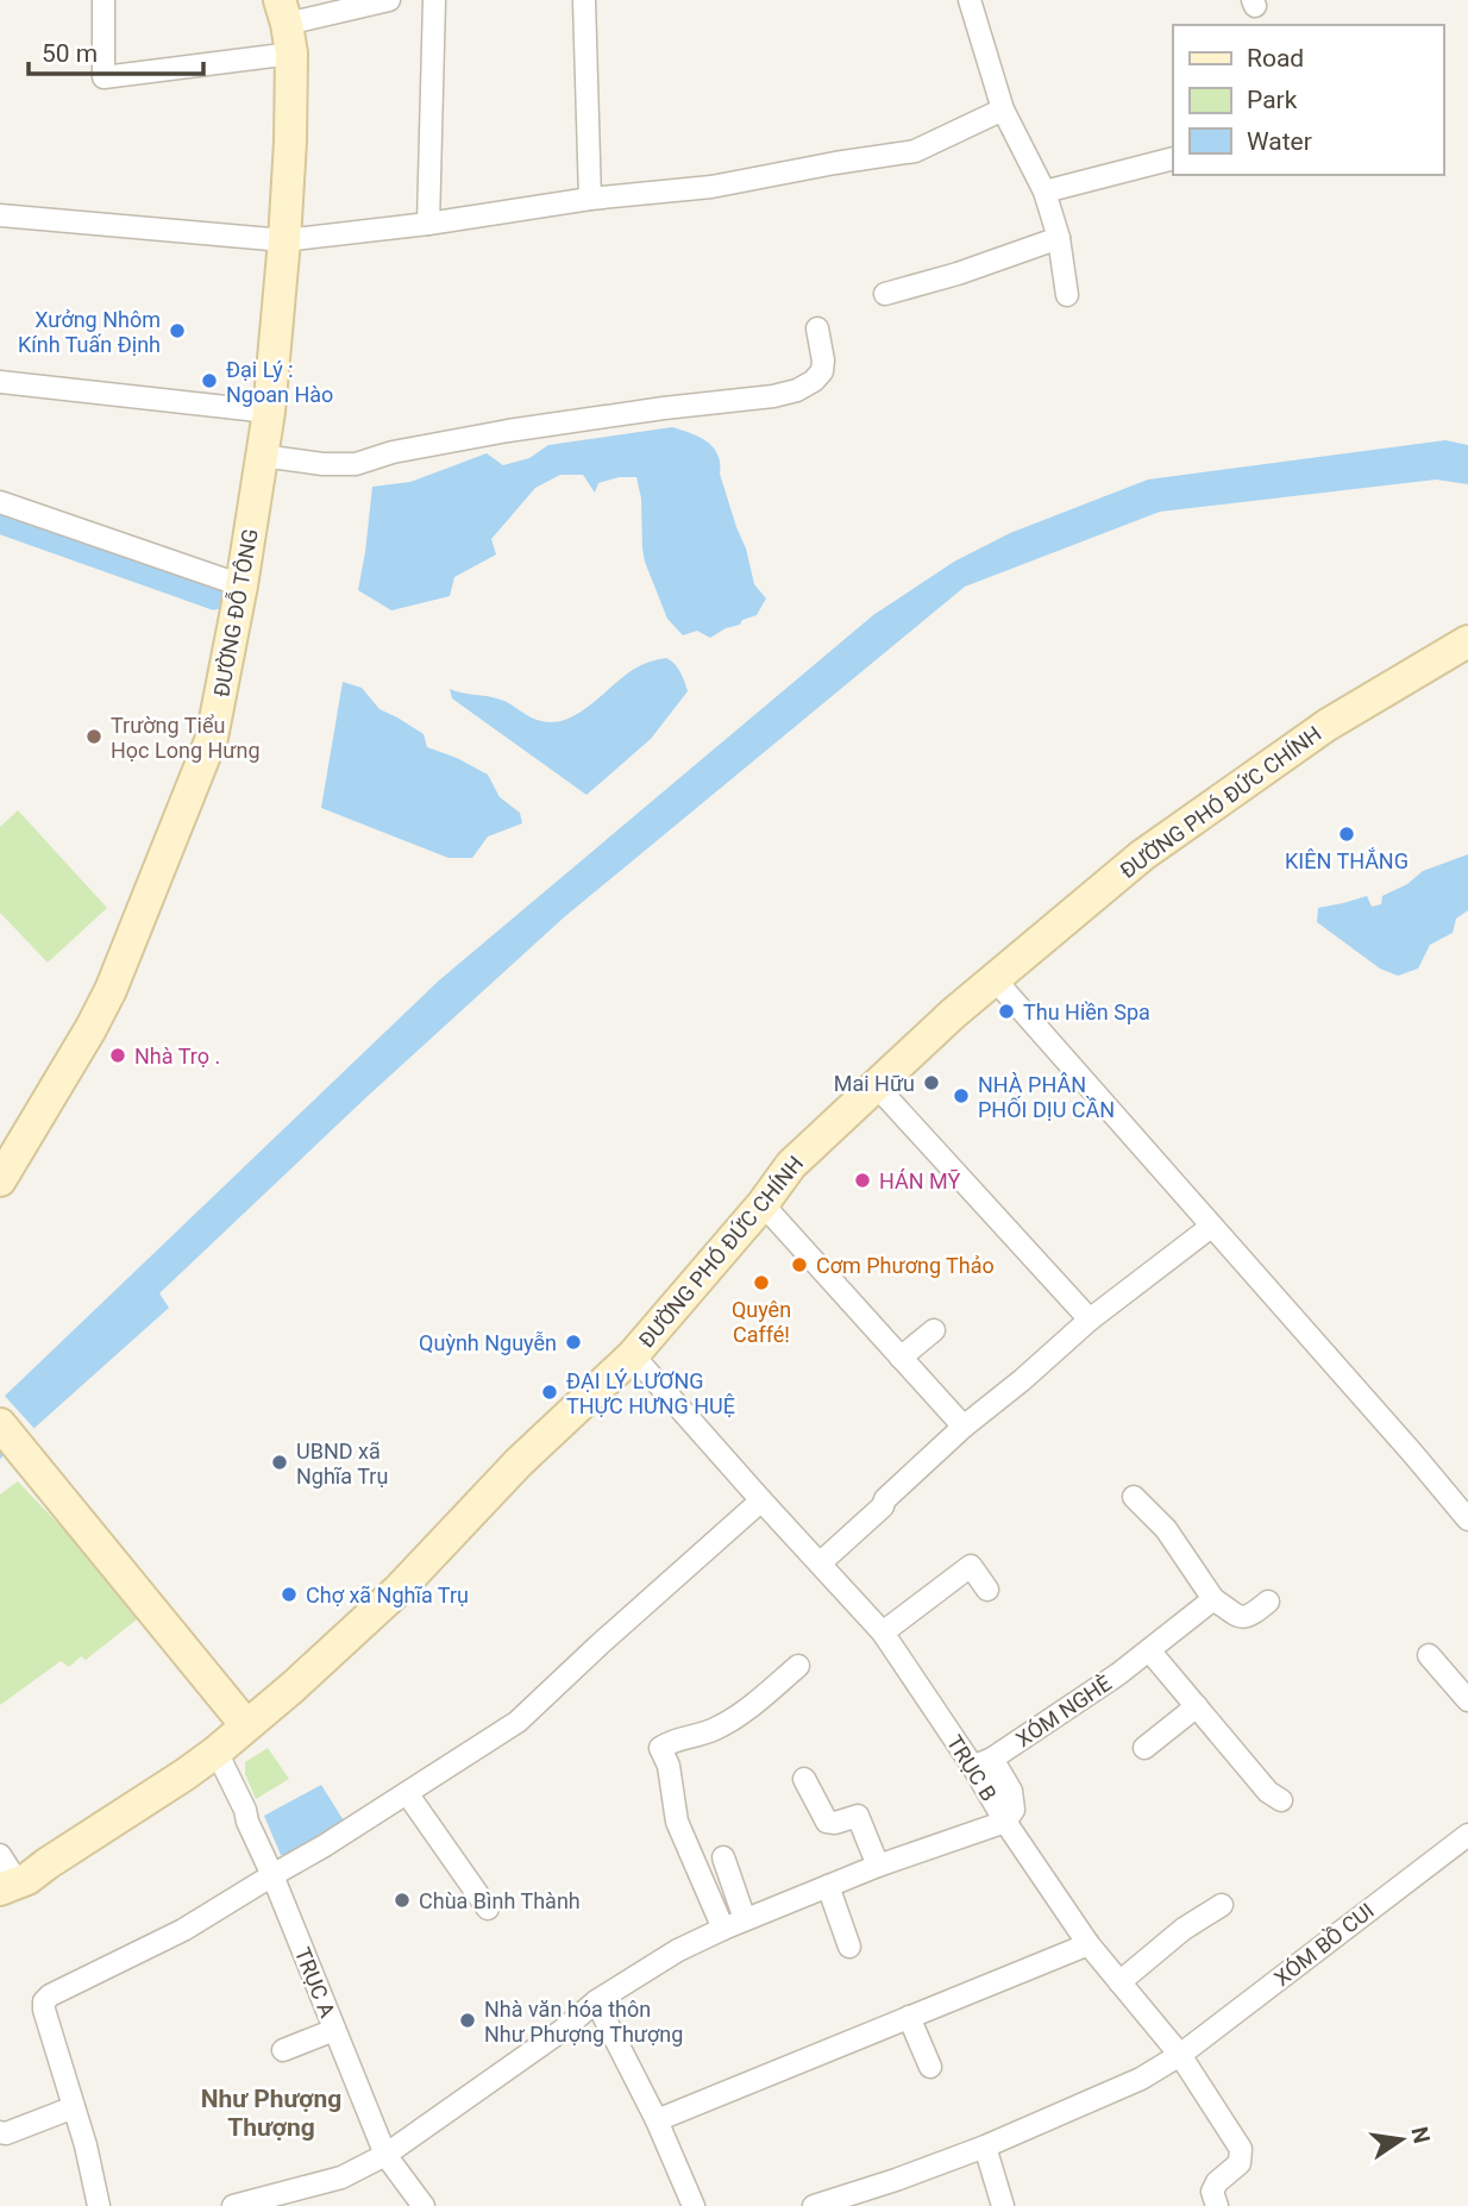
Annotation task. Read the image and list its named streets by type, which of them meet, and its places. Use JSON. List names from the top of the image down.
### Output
{
  "streets": {
    "main road": ["ĐƯỜNG ĐỖ TÔNG", "ĐƯỜNG PHÓ ĐỨC CHÍNH"],
    "street": [
      "XÓM NGHÈ",
      "TRỤC B",
      "XÓM BỒ CUI",
      "TRỤC A"
    ]
  },
  "crossings": [
    ["ĐƯỜNG PHÓ ĐỨC CHÍNH", "TRỤC B"],
    ["ĐƯỜNG PHÓ ĐỨC CHÍNH", "TRỤC A"],
    ["XÓM NGHÈ", "TRỤC B"],
    ["TRỤC B", "XÓM BỒ CUI"]
  ],
  "districts": ["Như Phượng Thượng"],
  "places": [
    "Xưởng Nhôm Kính Tuấn Định",
    "Đại Lý : Ngoan Hào",
    "Trường Tiểu Học Long Hưng",
    "KIÊN THẮNG",
    "Thu Hiền Spa",
    "Nhà Trọ .",
    "Mai Hữu",
    "NHÀ PHÂN PHỐI DỊU CẦN",
    "HÁN MỸ",
    "Cơm Phương Thảo",
    "Quyên Caffé!",
    "Quỳnh Nguyễn",
    "ĐẠI LÝ LƯƠNG THỰC HƯNG HUỆ",
    "UBND xã Nghĩa Trụ",
    "Chợ xã Nghĩa Trụ",
    "Chùa Bình Thành",
    "Nhà văn hóa thôn Như Phượng Thượng"
  ],
  "legend": ["Road", "Park", "Water"],
  "scale_bar": "50 m",
  "north": "right"
}
